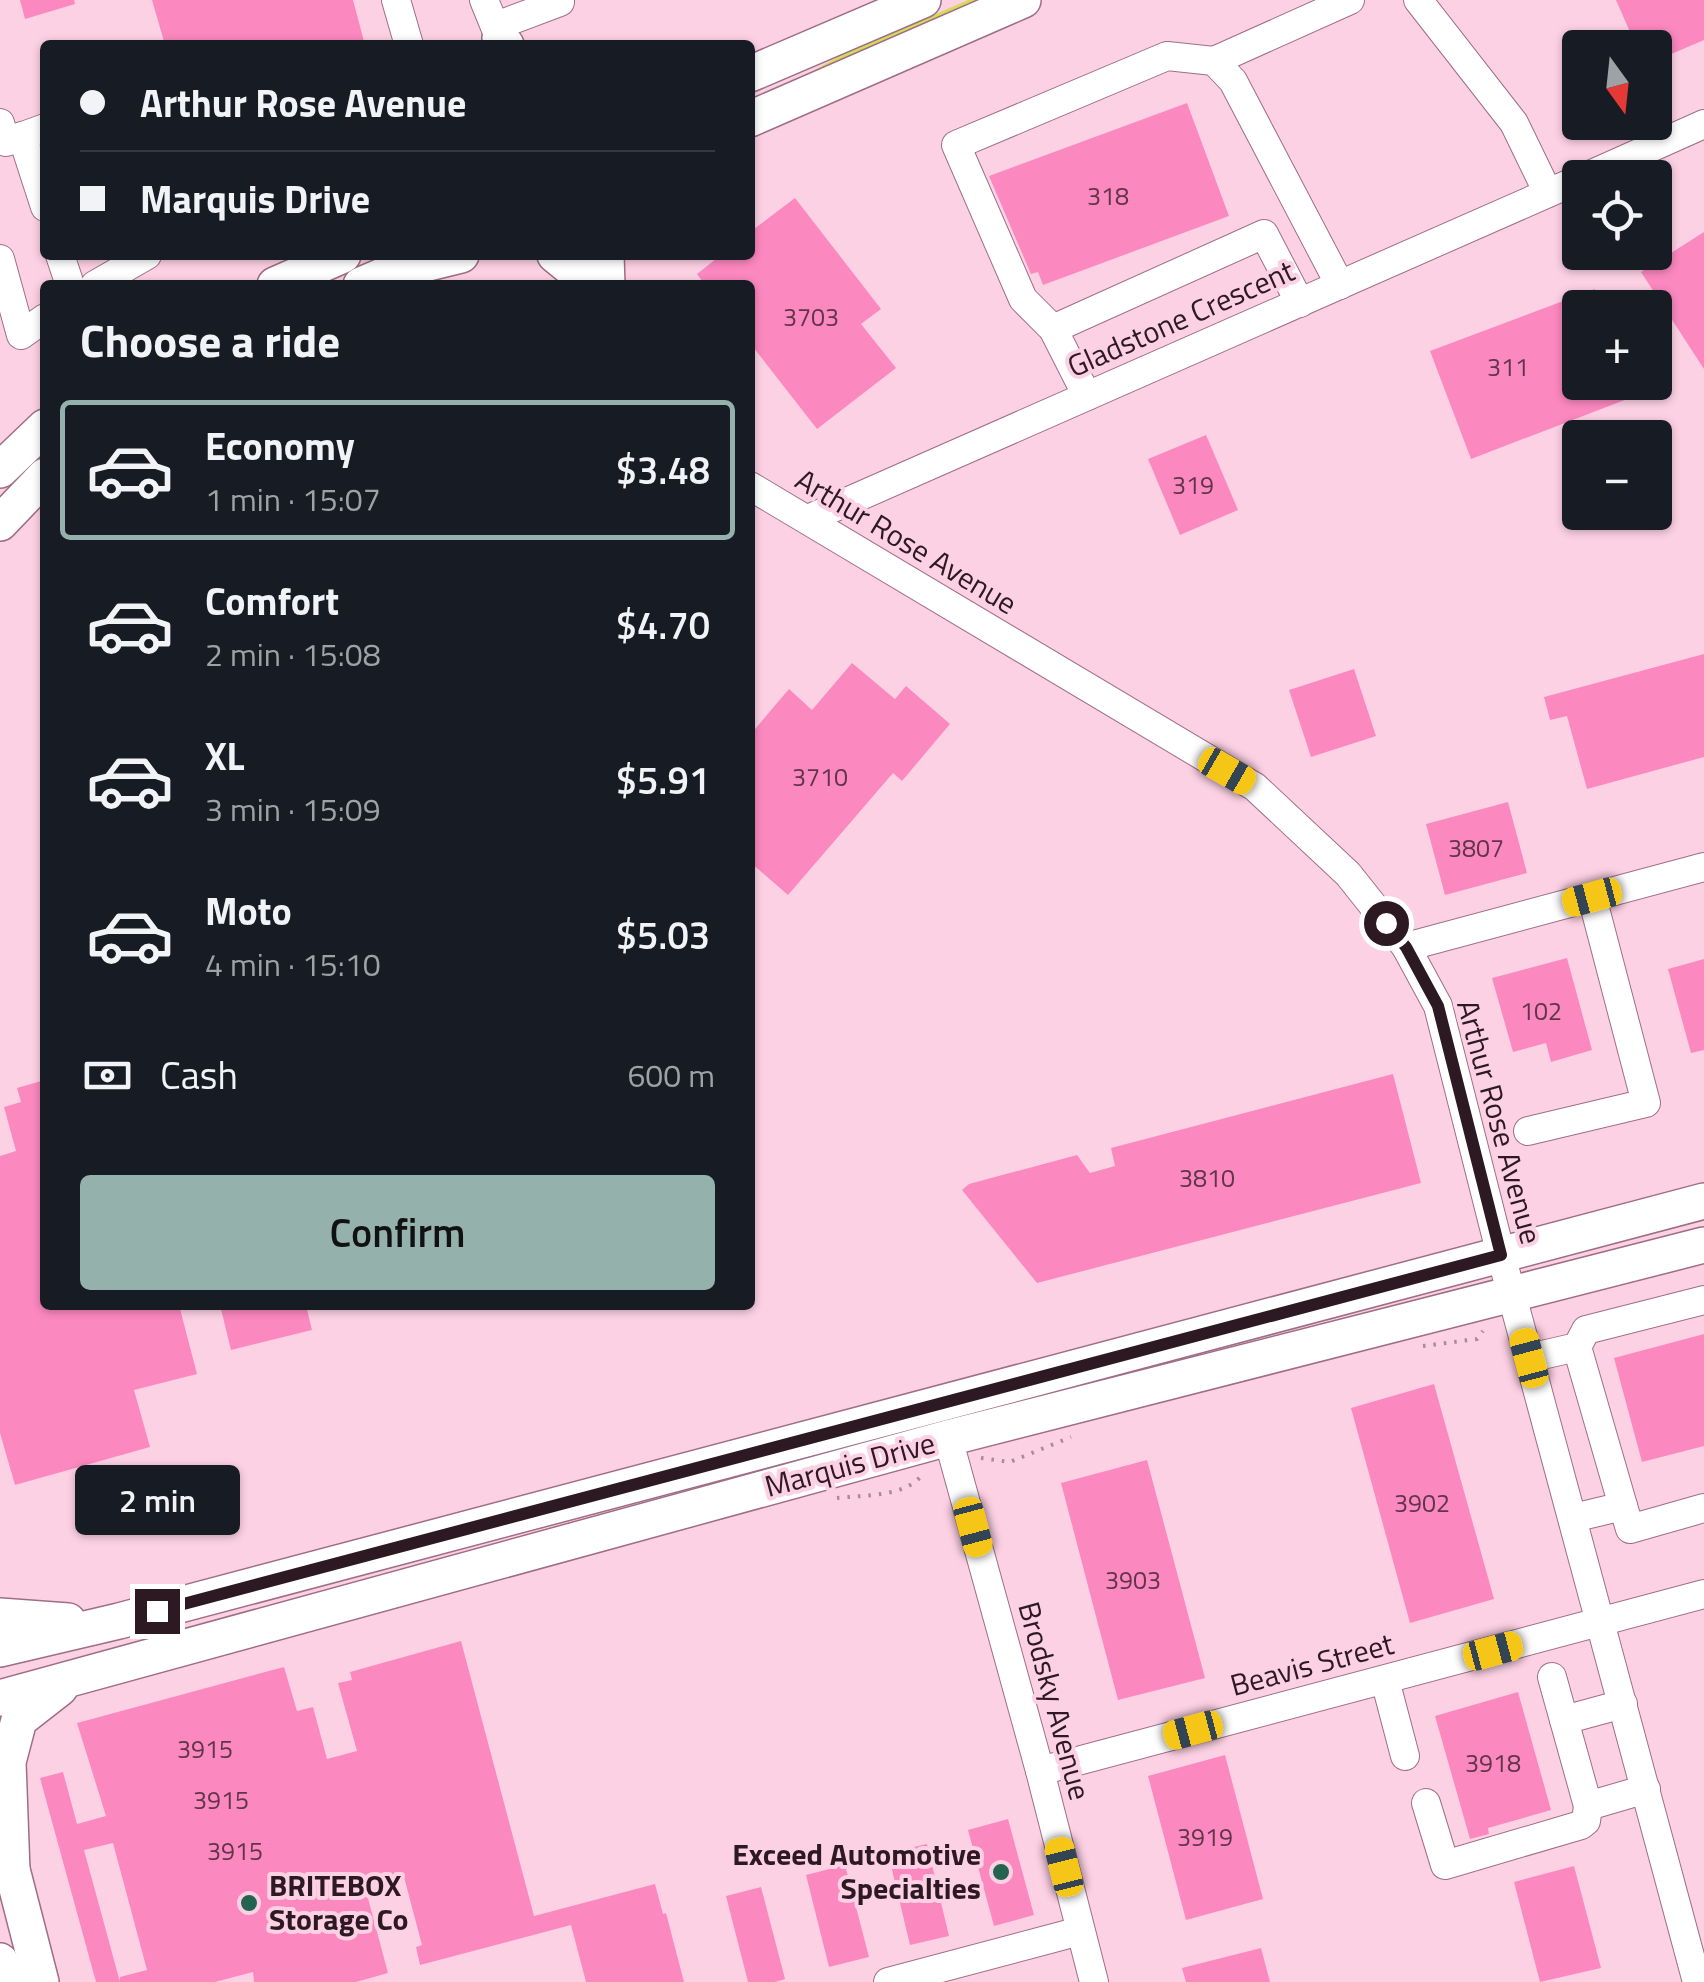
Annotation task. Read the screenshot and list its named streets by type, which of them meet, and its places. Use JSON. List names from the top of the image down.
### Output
{
  "streets": {
    "main road": ["Marquis Drive"],
    "street": [
      "Gladstone Crescent",
      "Arthur Rose Avenue",
      "Beavis Street",
      "Brodsky Avenue"
    ]
  },
  "crossings": [
    ["Gladstone Crescent", "Arthur Rose Avenue"],
    ["Arthur Rose Avenue", "Marquis Drive"],
    ["Arthur Rose Avenue", "Beavis Street"],
    ["Marquis Drive", "Brodsky Avenue"],
    ["Beavis Street", "Brodsky Avenue"]
  ],
  "places": ["Exceed Automotive Specialties", "BRITEBOX Storage Co"],
  "house_numbers": [
    "318",
    "3703",
    "311",
    "319",
    "3710",
    "3807",
    "102",
    "3810",
    "3902",
    "3903",
    "3915",
    "3918",
    "3915",
    "3919",
    "3915"
  ],
  "north": "bottom",
  "page": {
    "map_buttons": ["+", "−"],
    "banner": ["Arthur Rose Avenue", "Marquis Drive"],
    "heading": "Choose a ride",
    "list": [
      {
        "name": "Economy",
        "note": "1 min · 15:07",
        "value": "$3.48"
      },
      {
        "name": "Comfort",
        "note": "2 min · 15:08",
        "value": "$4.70"
      },
      {
        "name": "XL",
        "note": "3 min · 15:09",
        "value": "$5.91"
      },
      {
        "name": "Moto",
        "note": "4 min · 15:10",
        "value": "$5.03"
      }
    ],
    "pay": ["Cash", "600 m"],
    "buttons": "Confirm",
    "bubble": "2 min"
  }
}
